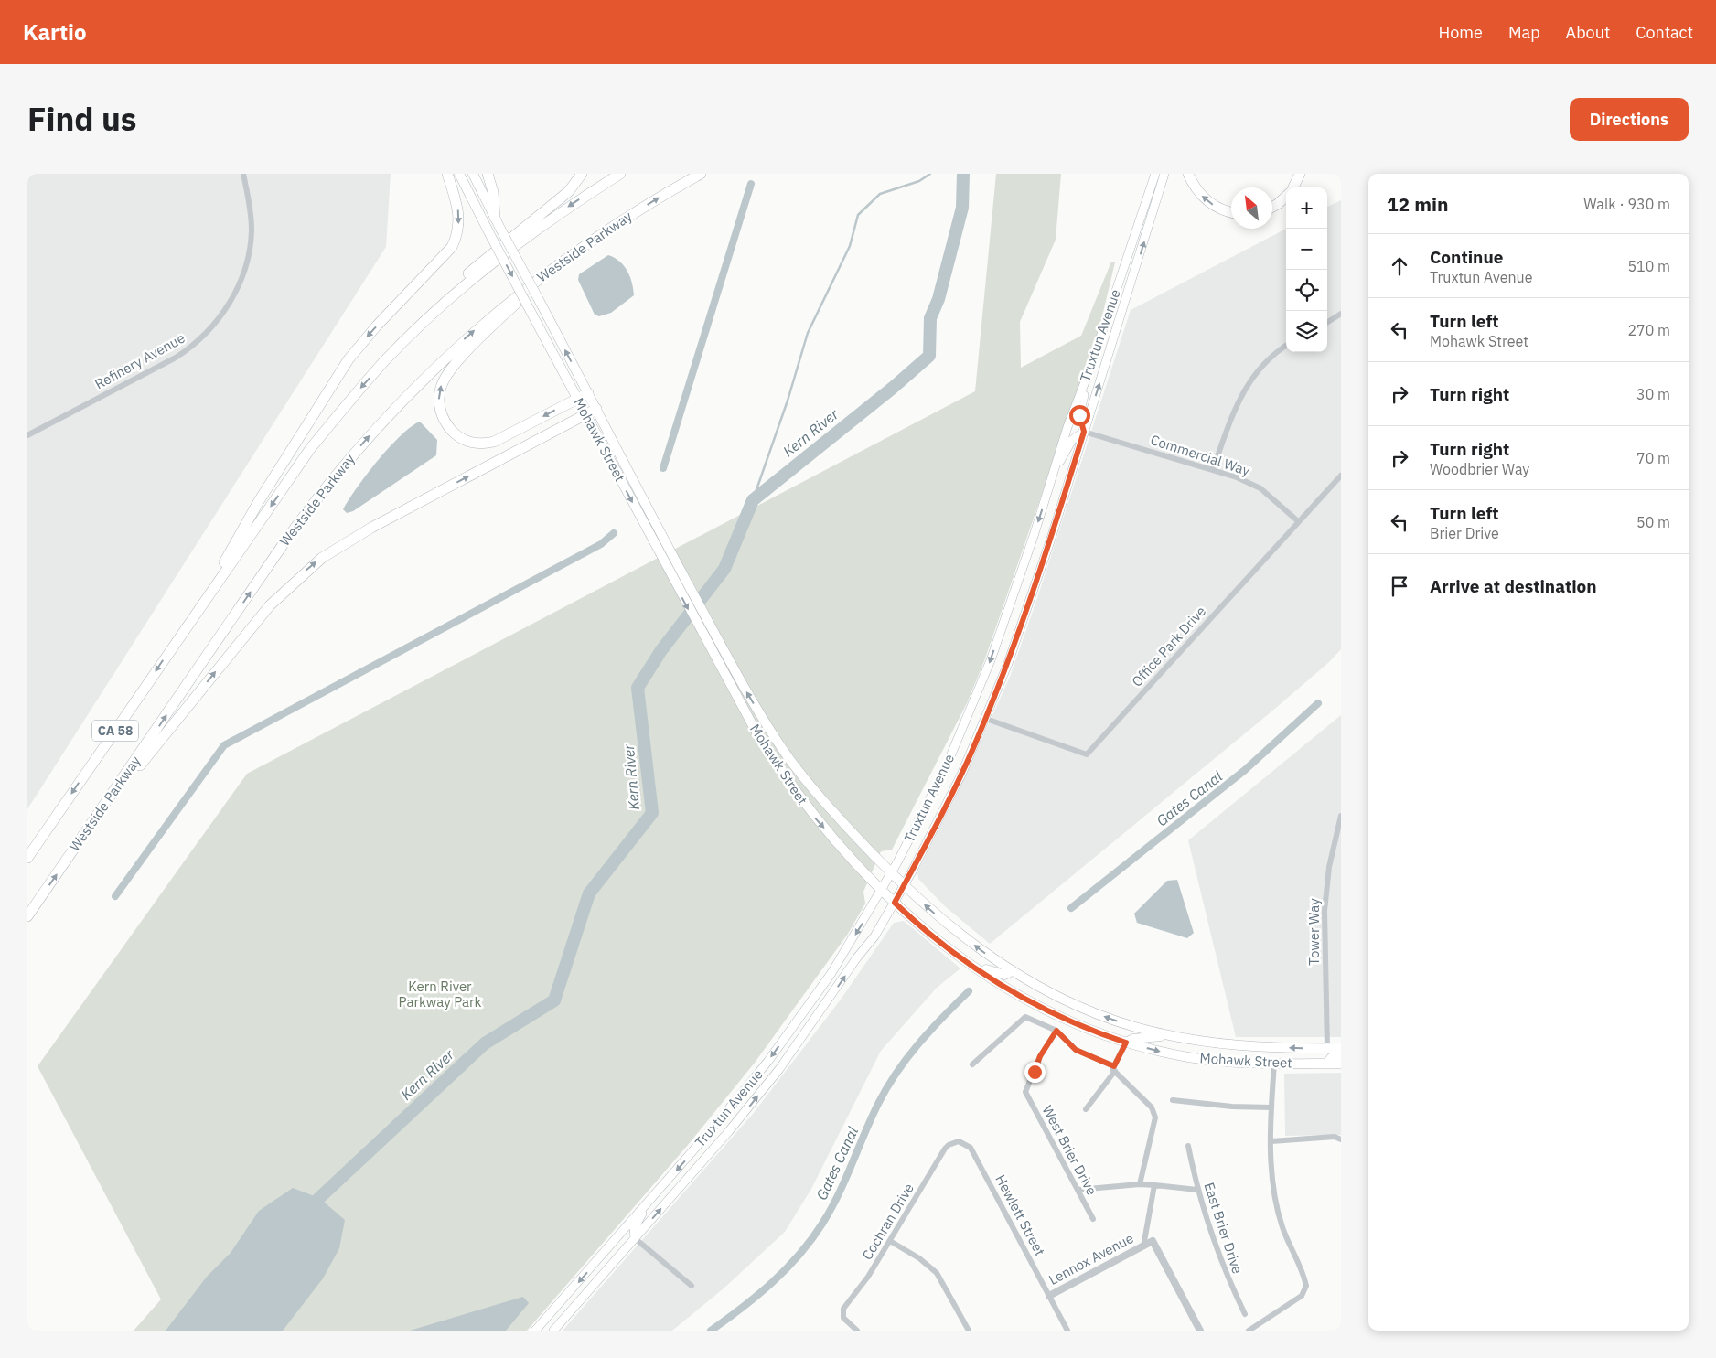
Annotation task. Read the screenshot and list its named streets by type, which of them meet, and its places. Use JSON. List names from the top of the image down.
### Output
{
  "streets": {
    "highway": ["Westside Parkway", "CA 58"],
    "main road": ["Truxtun Avenue", "Mohawk Street"],
    "street": [
      "Refinery Avenue",
      "Commercial Way",
      "Office Park Drive",
      "Tower Way",
      "West Brier Drive",
      "Hewlett Street",
      "Cochran Drive",
      "East Brier Drive",
      "Lennox Avenue"
    ]
  },
  "crossings": [
    ["Truxtun Avenue", "Mohawk Street"],
    ["Truxtun Avenue", "Commercial Way"],
    ["Truxtun Avenue", "Office Park Drive"],
    ["Mohawk Street", "Tower Way"],
    ["Commercial Way", "Office Park Drive"],
    ["Hewlett Street", "Cochran Drive"],
    ["Hewlett Street", "Lennox Avenue"]
  ],
  "water": ["Kern River", "Gates Canal"],
  "parks": ["Kern River Parkway Park"],
  "north": "top left",
  "page": {
    "header": "Kartio",
    "nav": [
      "Home",
      "Map",
      "About",
      "Contact"
    ],
    "title": "Find us",
    "buttons": "Directions",
    "heading": ["12 min", "Walk · 930 m"],
    "map_buttons": ["+", "−"],
    "list": [
      ["Continue", "Truxtun Avenue", "510 m"],
      ["Turn left", "Mohawk Street", "270 m"],
      ["Turn right", "30 m"],
      ["Turn right", "Woodbrier Way", "70 m"],
      ["Turn left", "Brier Drive", "50 m"],
      "Arrive at destination"
    ]
  }
}
